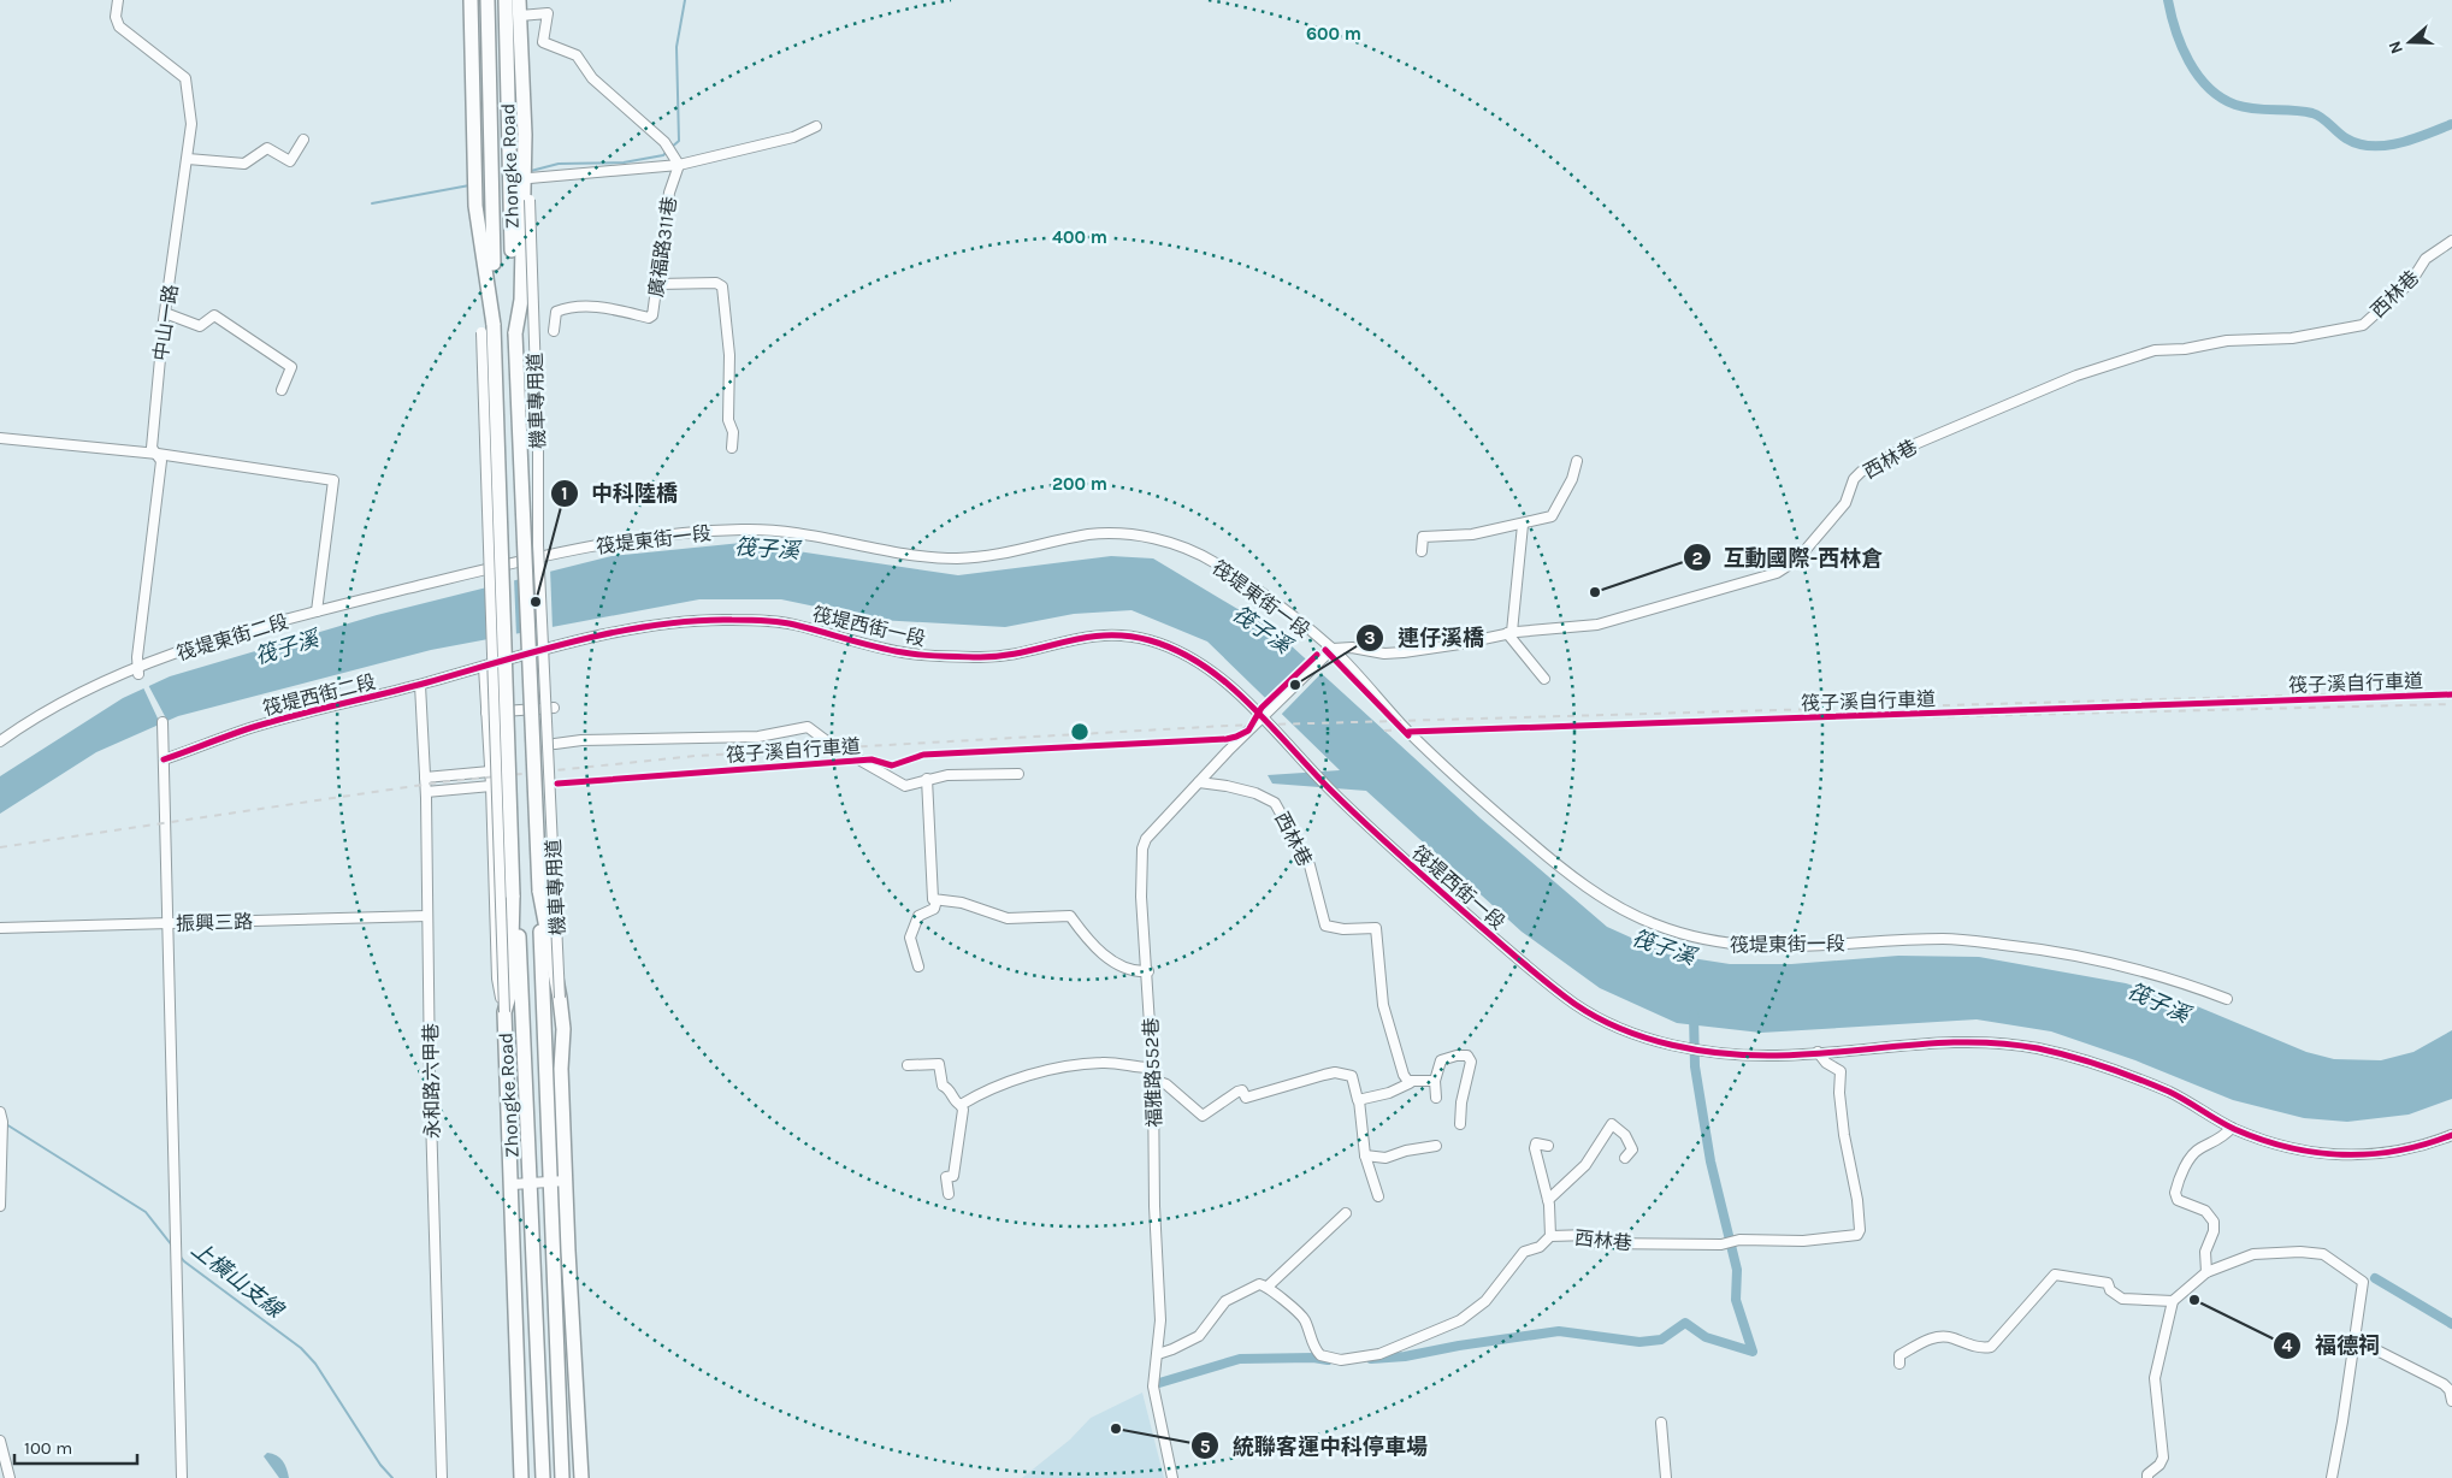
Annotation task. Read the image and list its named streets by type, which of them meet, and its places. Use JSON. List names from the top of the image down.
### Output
{
  "streets": {
    "street": [
      "Zhongke Road",
      "廣福路311巷",
      "西林巷",
      "中山一路",
      "機車專用道",
      "筏堤東街一段",
      "筏堤西街一段",
      "筏堤東街二段",
      "筏堤西街二段",
      "振興三路",
      "福雅路552巷",
      "永和路六甲巷"
    ],
    "cycle path": ["筏子溪自行車道"]
  },
  "crossings": [
    ["Zhongke Road", "筏堤西街一段"],
    ["Zhongke Road", "筏堤西街二段"],
    ["西林巷", "筏堤東街一段"],
    ["西林巷", "筏堤西街一段"],
    ["西林巷", "福雅路552巷"],
    ["中山一路", "筏堤東街二段"],
    ["筏堤東街一段", "筏堤東街二段"],
    ["筏堤東街一段", "福雅路552巷"],
    ["筏堤西街一段", "筏堤西街二段"],
    ["筏堤西街一段", "福雅路552巷"],
    ["筏堤西街二段", "永和路六甲巷"],
    ["振興三路", "永和路六甲巷"]
  ],
  "water": ["筏子溪", "上橫山支線"],
  "places": [
    "互動國際-西林倉",
    "中科陸橋",
    "連仔溪橋",
    "福德祠",
    "統聯客運中科停車場"
  ],
  "scale_bar": "100 m",
  "north": "left",
  "rings": ["600 m", "400 m", "200 m"]
}
